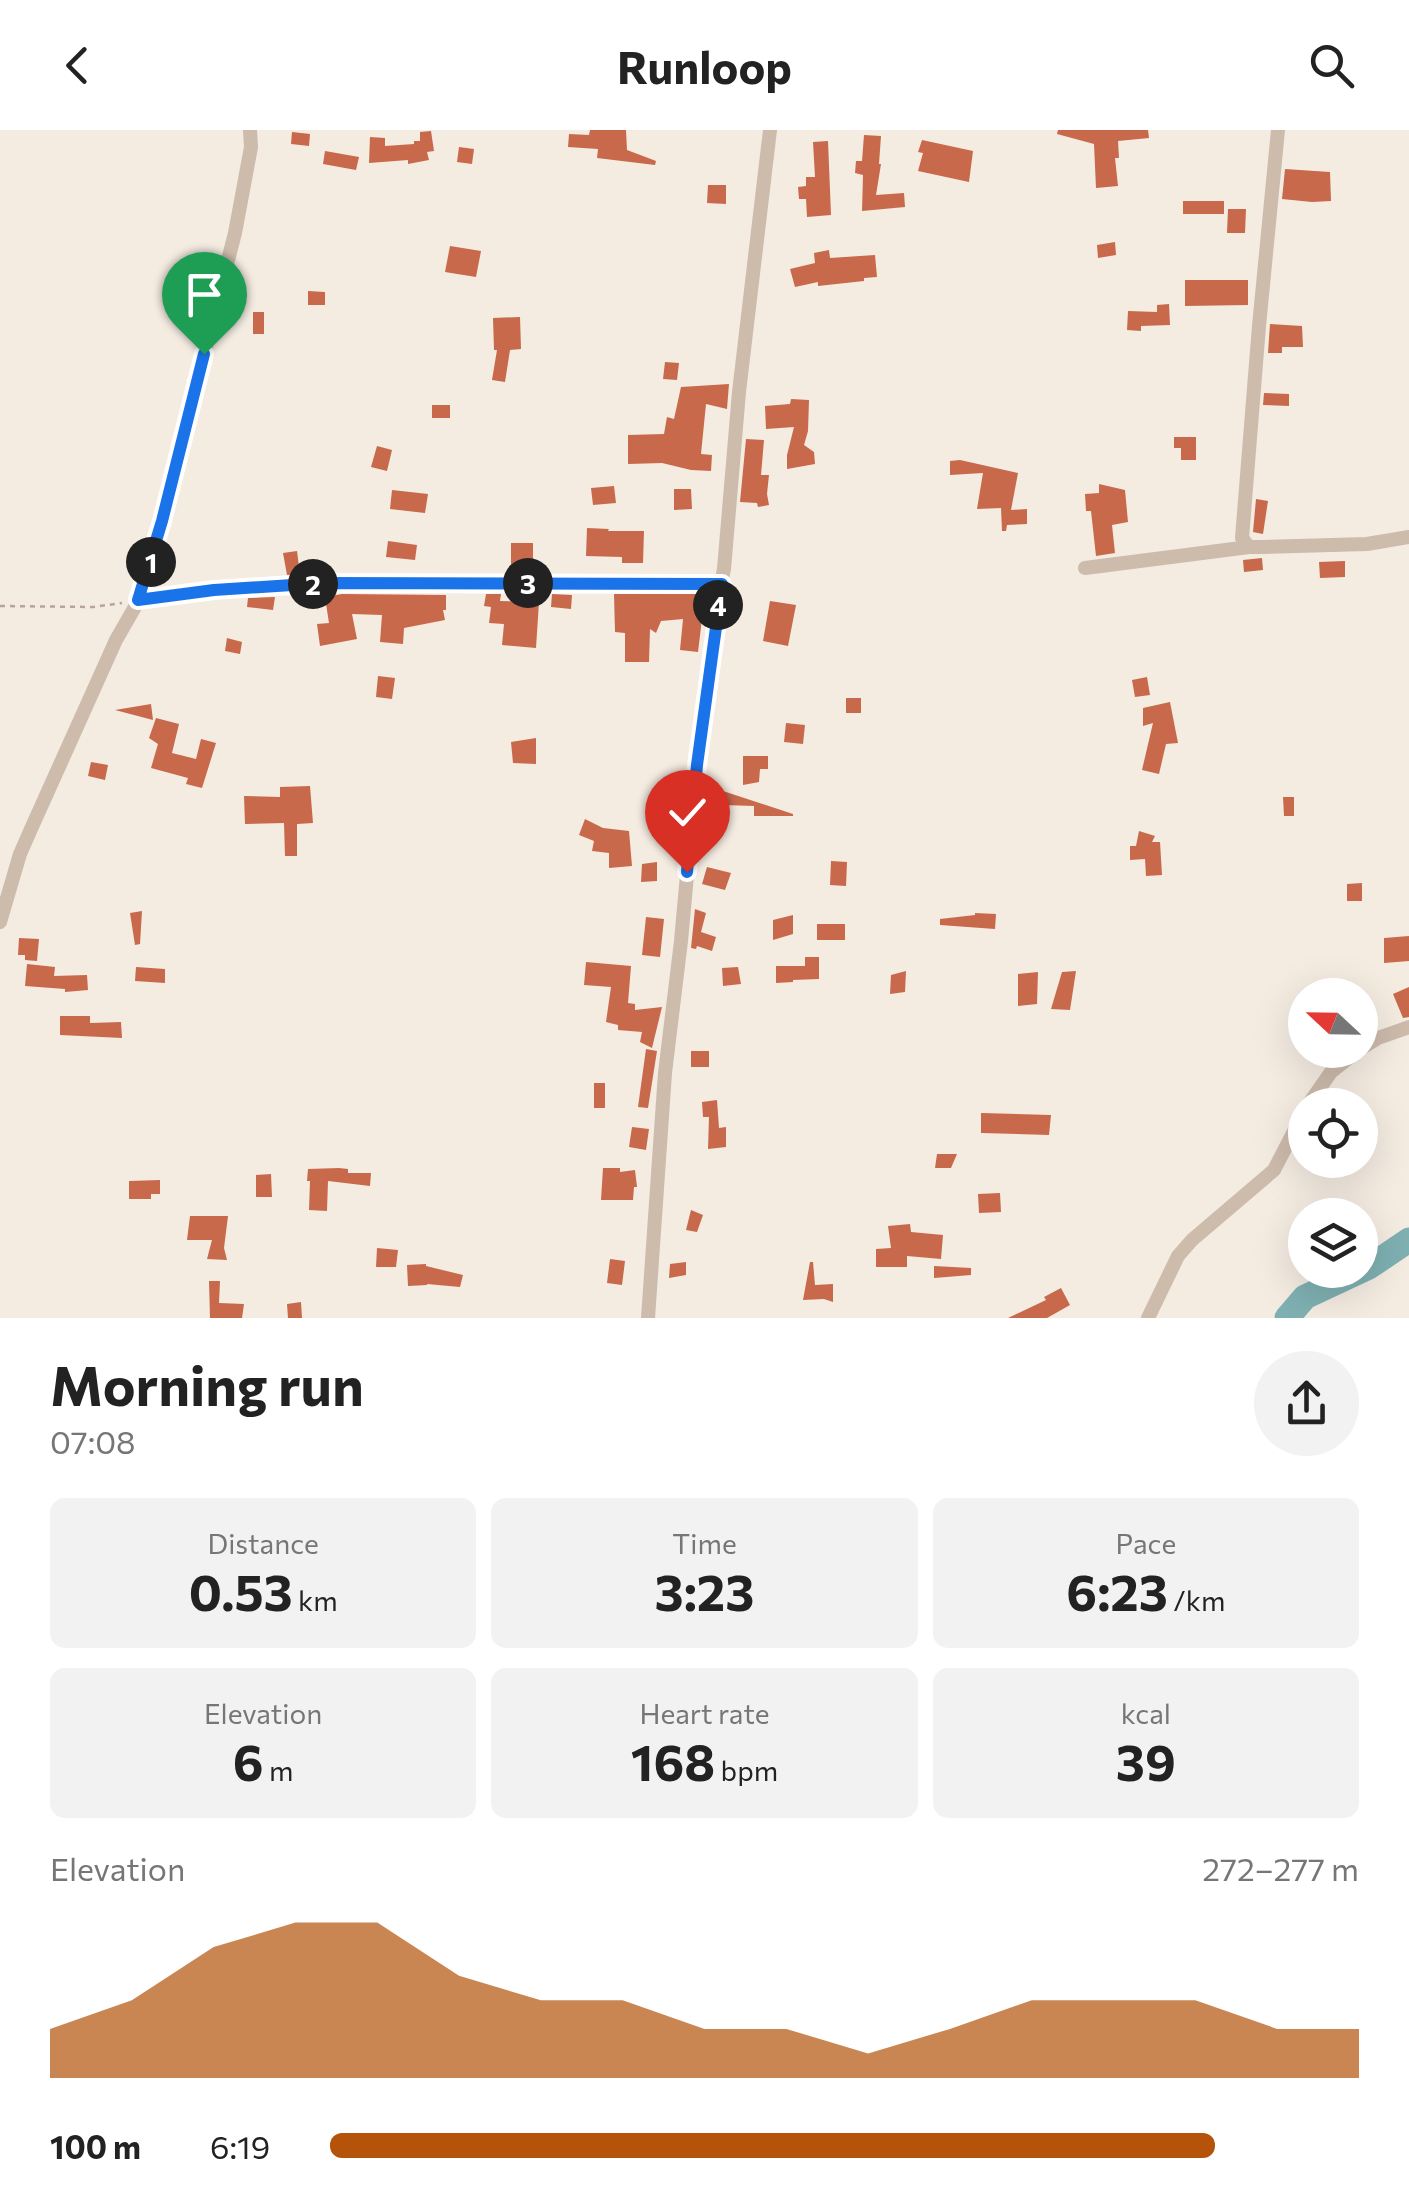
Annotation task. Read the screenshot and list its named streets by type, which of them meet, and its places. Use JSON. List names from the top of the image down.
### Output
{
  "north": "left",
  "page": {
    "header": "Runloop",
    "pins": [
      "1",
      "3",
      "2",
      "4"
    ],
    "heading": ["Morning run", "07:08"],
    "stats": [
      ["Distance", "0.53 km"],
      ["Time", "3:23"],
      ["Pace", "6:23 /km"],
      ["Elevation", "6 m"],
      ["Heart rate", "168 bpm"],
      ["kcal", "39"]
    ],
    "chart": ["Elevation", "272–277 m"],
    "list": [
      {
        "name": "100 m",
        "note": "6:19"
      }
    ]
  }
}
